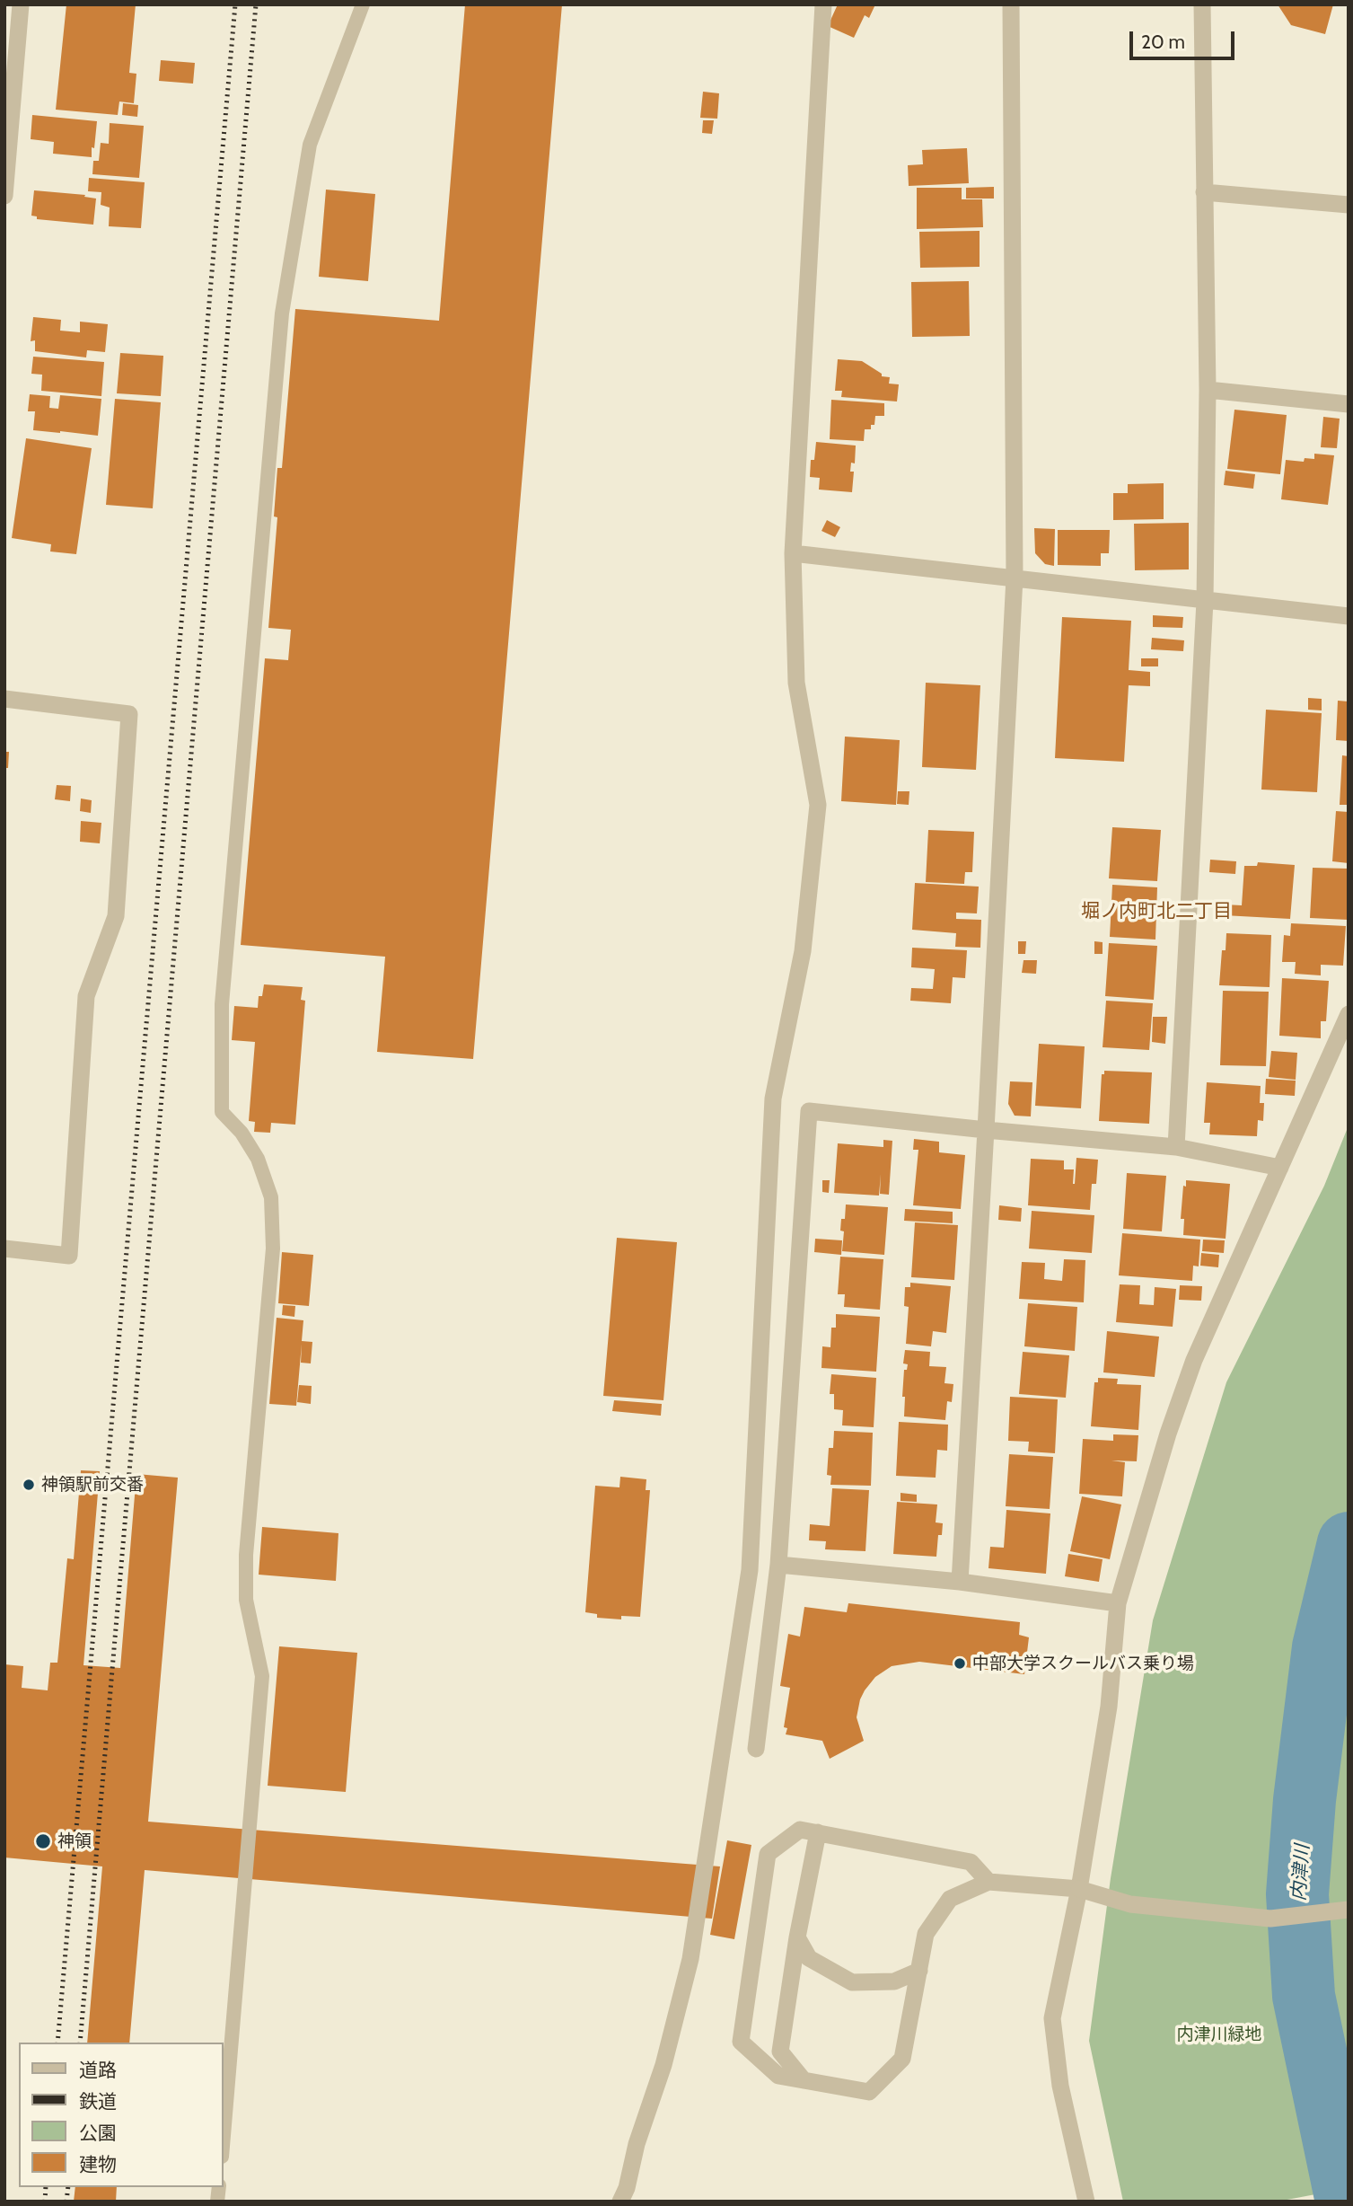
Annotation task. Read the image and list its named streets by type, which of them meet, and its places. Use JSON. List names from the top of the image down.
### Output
{
  "districts": ["堀ノ内町北二丁目"],
  "water": ["内津川"],
  "parks": ["内津川緑地"],
  "places": ["神領駅前交番", "中部大学スクールバス乗り場", "神領"],
  "legend": [
    "道路",
    "鉄道",
    "公園",
    "建物"
  ],
  "scale_bar": "20 m"
}
